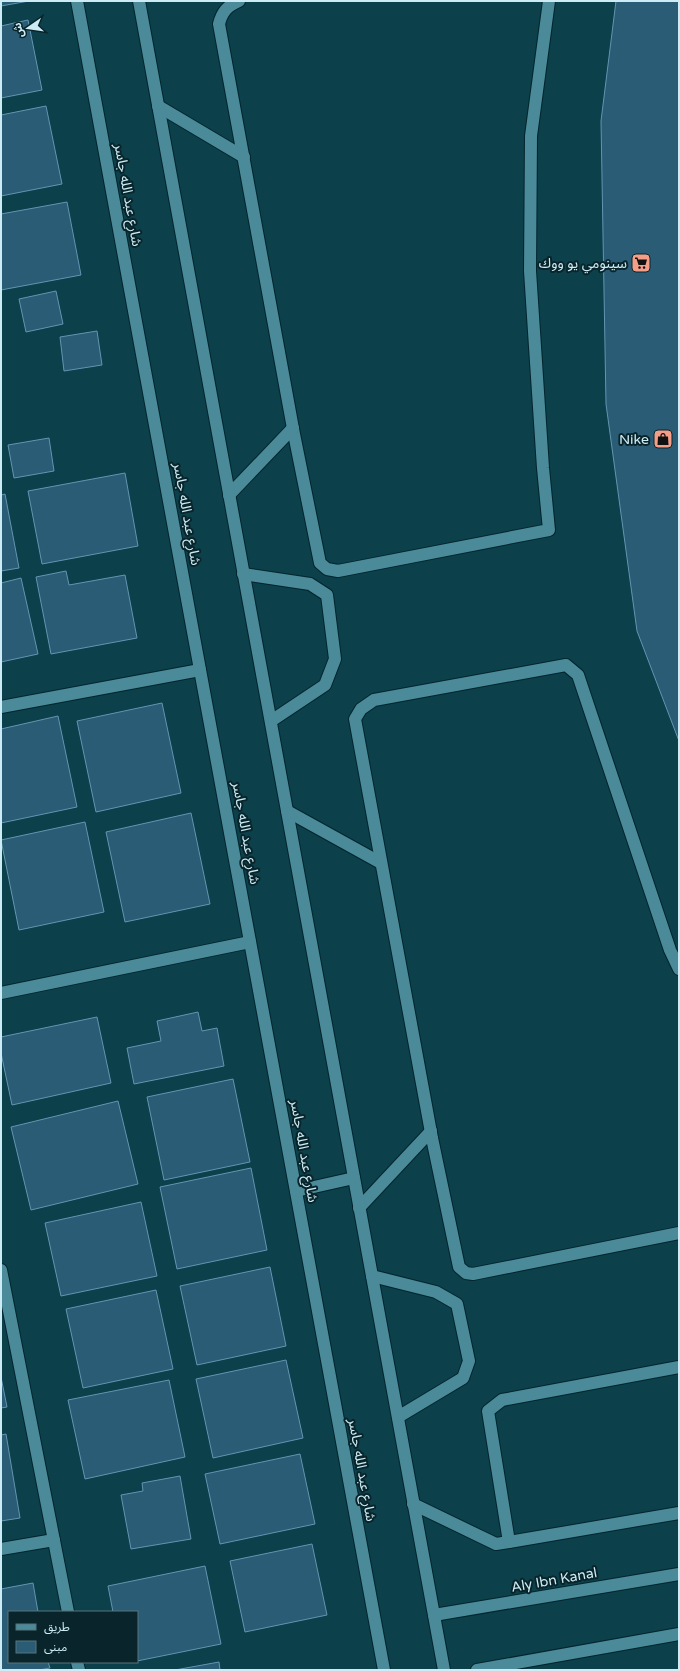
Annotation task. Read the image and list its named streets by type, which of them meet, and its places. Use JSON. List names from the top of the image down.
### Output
{
  "streets": {
    "street": ["شارع عبد الله جاسر", "Aly Ibn Kanal"]
  },
  "places": {
    "supermarket": ["سينومي يو ووك"],
    "shop": ["Nike"]
  },
  "legend": ["طريق", "مبنى"],
  "north": "left"
}
